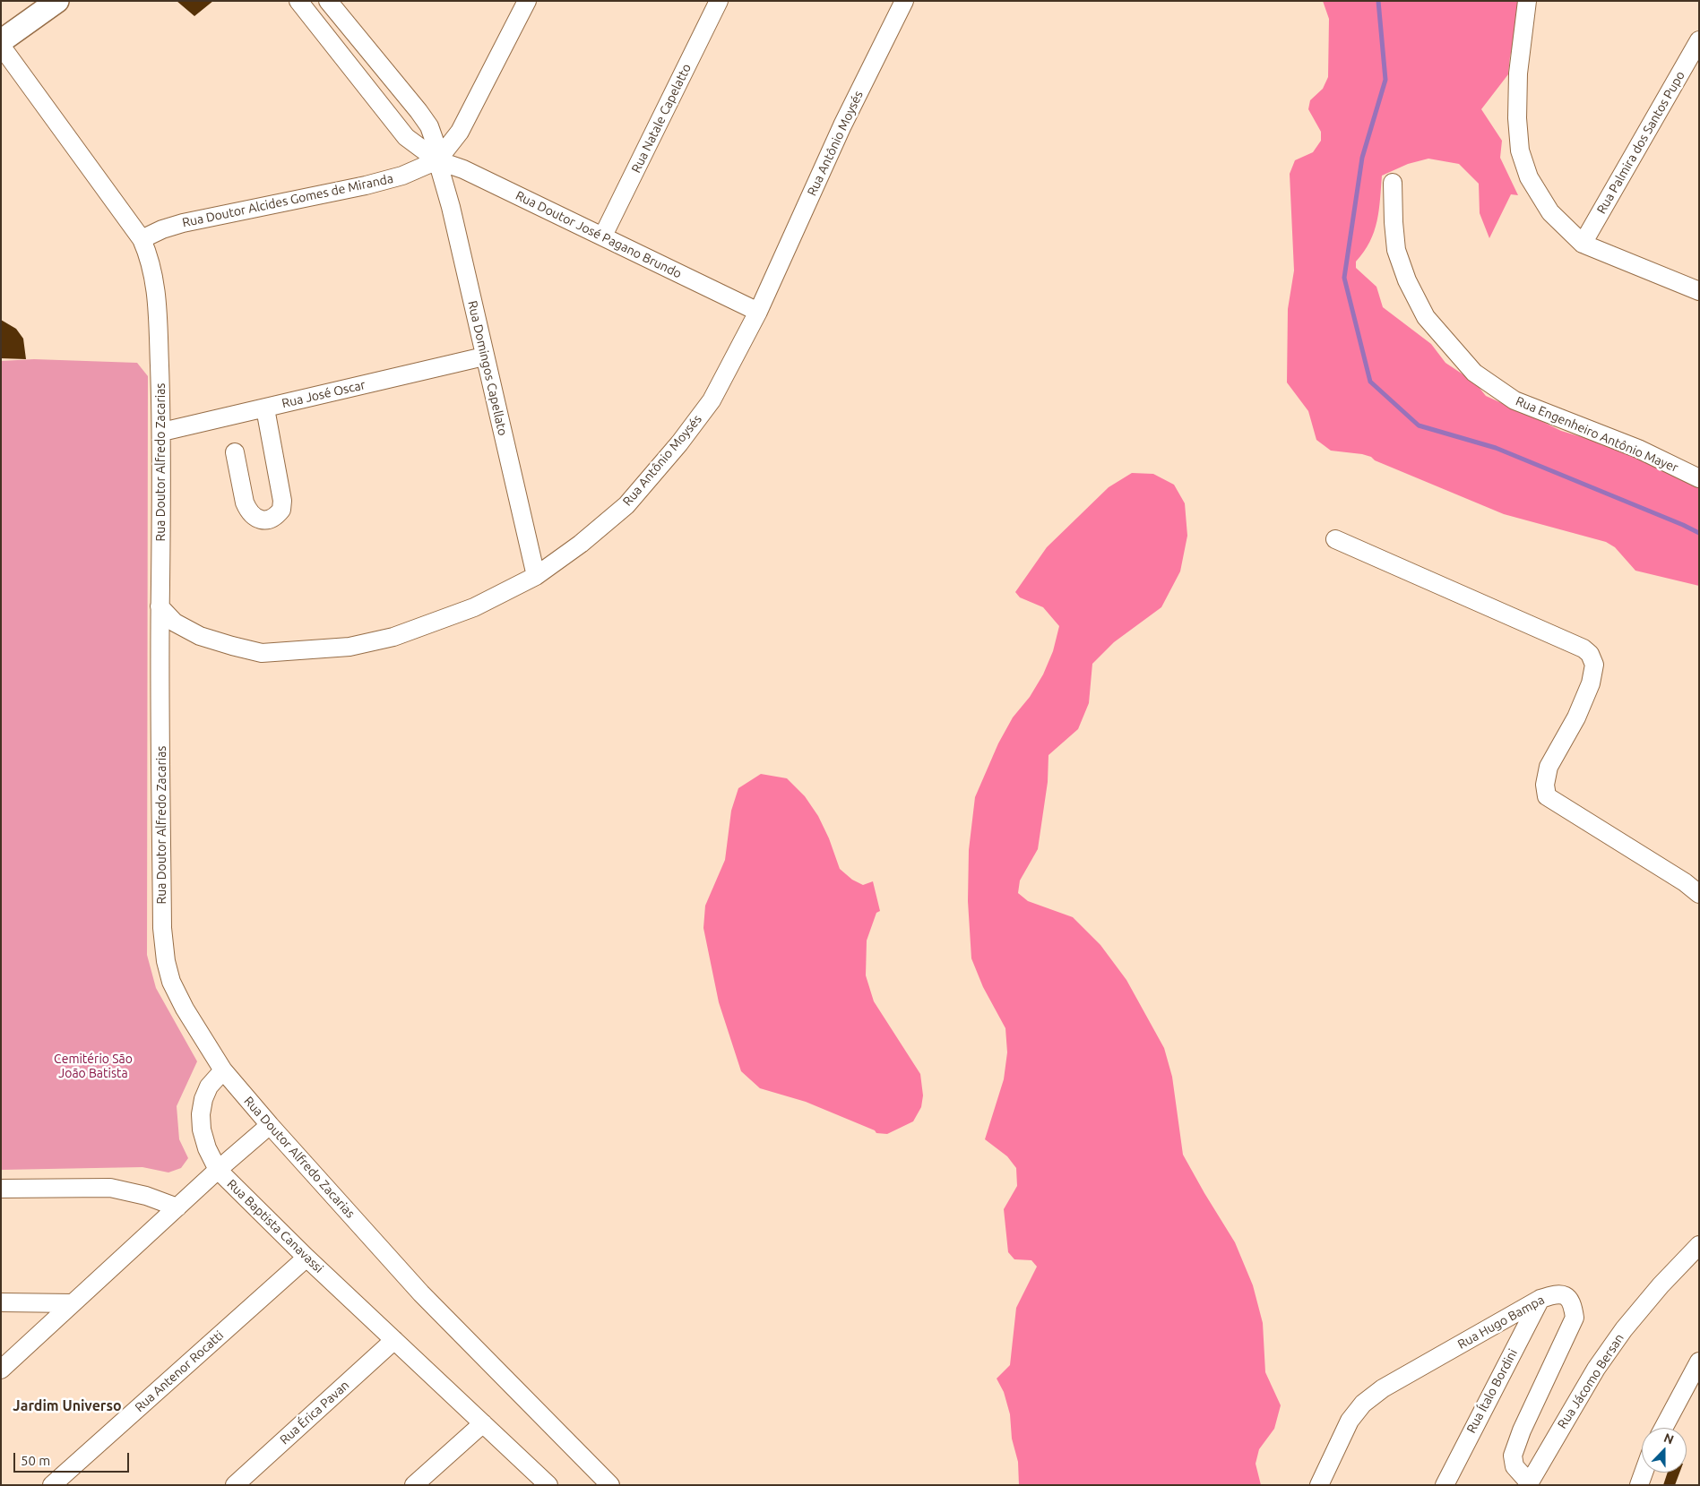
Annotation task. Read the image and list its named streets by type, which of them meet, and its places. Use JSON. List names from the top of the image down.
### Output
{
  "streets": {
    "street": [
      "Rua Natale Capelatto",
      "Rua Palmira dos Santos Pupo",
      "Rua Antônio Moysés",
      "Rua Doutor Alcides Gomes de Miranda",
      "Rua Doutor José Pagano Brundo",
      "Rua Domingos Capellato",
      "Rua José Oscar",
      "Rua Engenheiro Antônio Mayer",
      "Rua Doutor Alfredo Zacarias",
      "Rua Baptista Canavassi",
      "Rua Hugo Bampa",
      "Rua Antenor Rocatti",
      "Rua Jácomo Bersan",
      "Rua Ítalo Bordini",
      "Rua Érica Pavan"
    ]
  },
  "crossings": [
    ["Rua Natale Capelatto", "Rua Doutor José Pagano Brundo"],
    ["Rua Antônio Moysés", "Rua Doutor José Pagano Brundo"],
    ["Rua Antônio Moysés", "Rua Domingos Capellato"],
    ["Rua Antônio Moysés", "Rua Doutor Alfredo Zacarias"],
    ["Rua Doutor Alcides Gomes de Miranda", "Rua Doutor José Pagano Brundo"],
    ["Rua Doutor Alcides Gomes de Miranda", "Rua Domingos Capellato"],
    ["Rua Doutor Alcides Gomes de Miranda", "Rua Doutor Alfredo Zacarias"],
    ["Rua Doutor José Pagano Brundo", "Rua Domingos Capellato"],
    ["Rua Domingos Capellato", "Rua José Oscar"],
    ["Rua José Oscar", "Rua Doutor Alfredo Zacarias"],
    ["Rua Baptista Canavassi", "Rua Antenor Rocatti"],
    ["Rua Baptista Canavassi", "Rua Érica Pavan"],
    ["Rua Hugo Bampa", "Rua Jácomo Bersan"],
    ["Rua Hugo Bampa", "Rua Ítalo Bordini"]
  ],
  "districts": ["Jardim Universo"],
  "parks": ["Cemitério São João Batista"],
  "scale_bar": "50 m",
  "north": "top"
}
